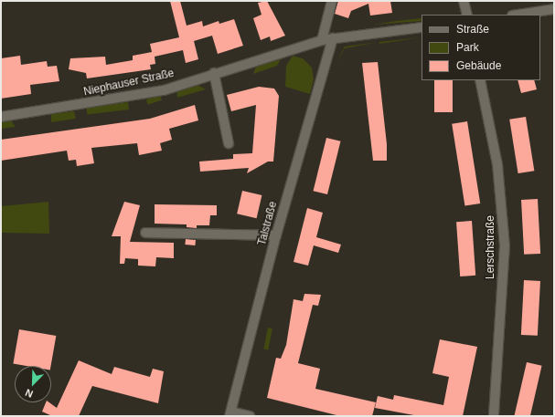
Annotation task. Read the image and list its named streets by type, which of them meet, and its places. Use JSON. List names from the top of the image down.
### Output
{
  "streets": {
    "street": ["Niephauser Straße", "Talstraße", "Lerschstraße"]
  },
  "crossings": [
    ["Niephauser Straße", "Talstraße"]
  ],
  "legend": ["Straße", "Park", "Gebäude"],
  "north": "bottom left"
}
